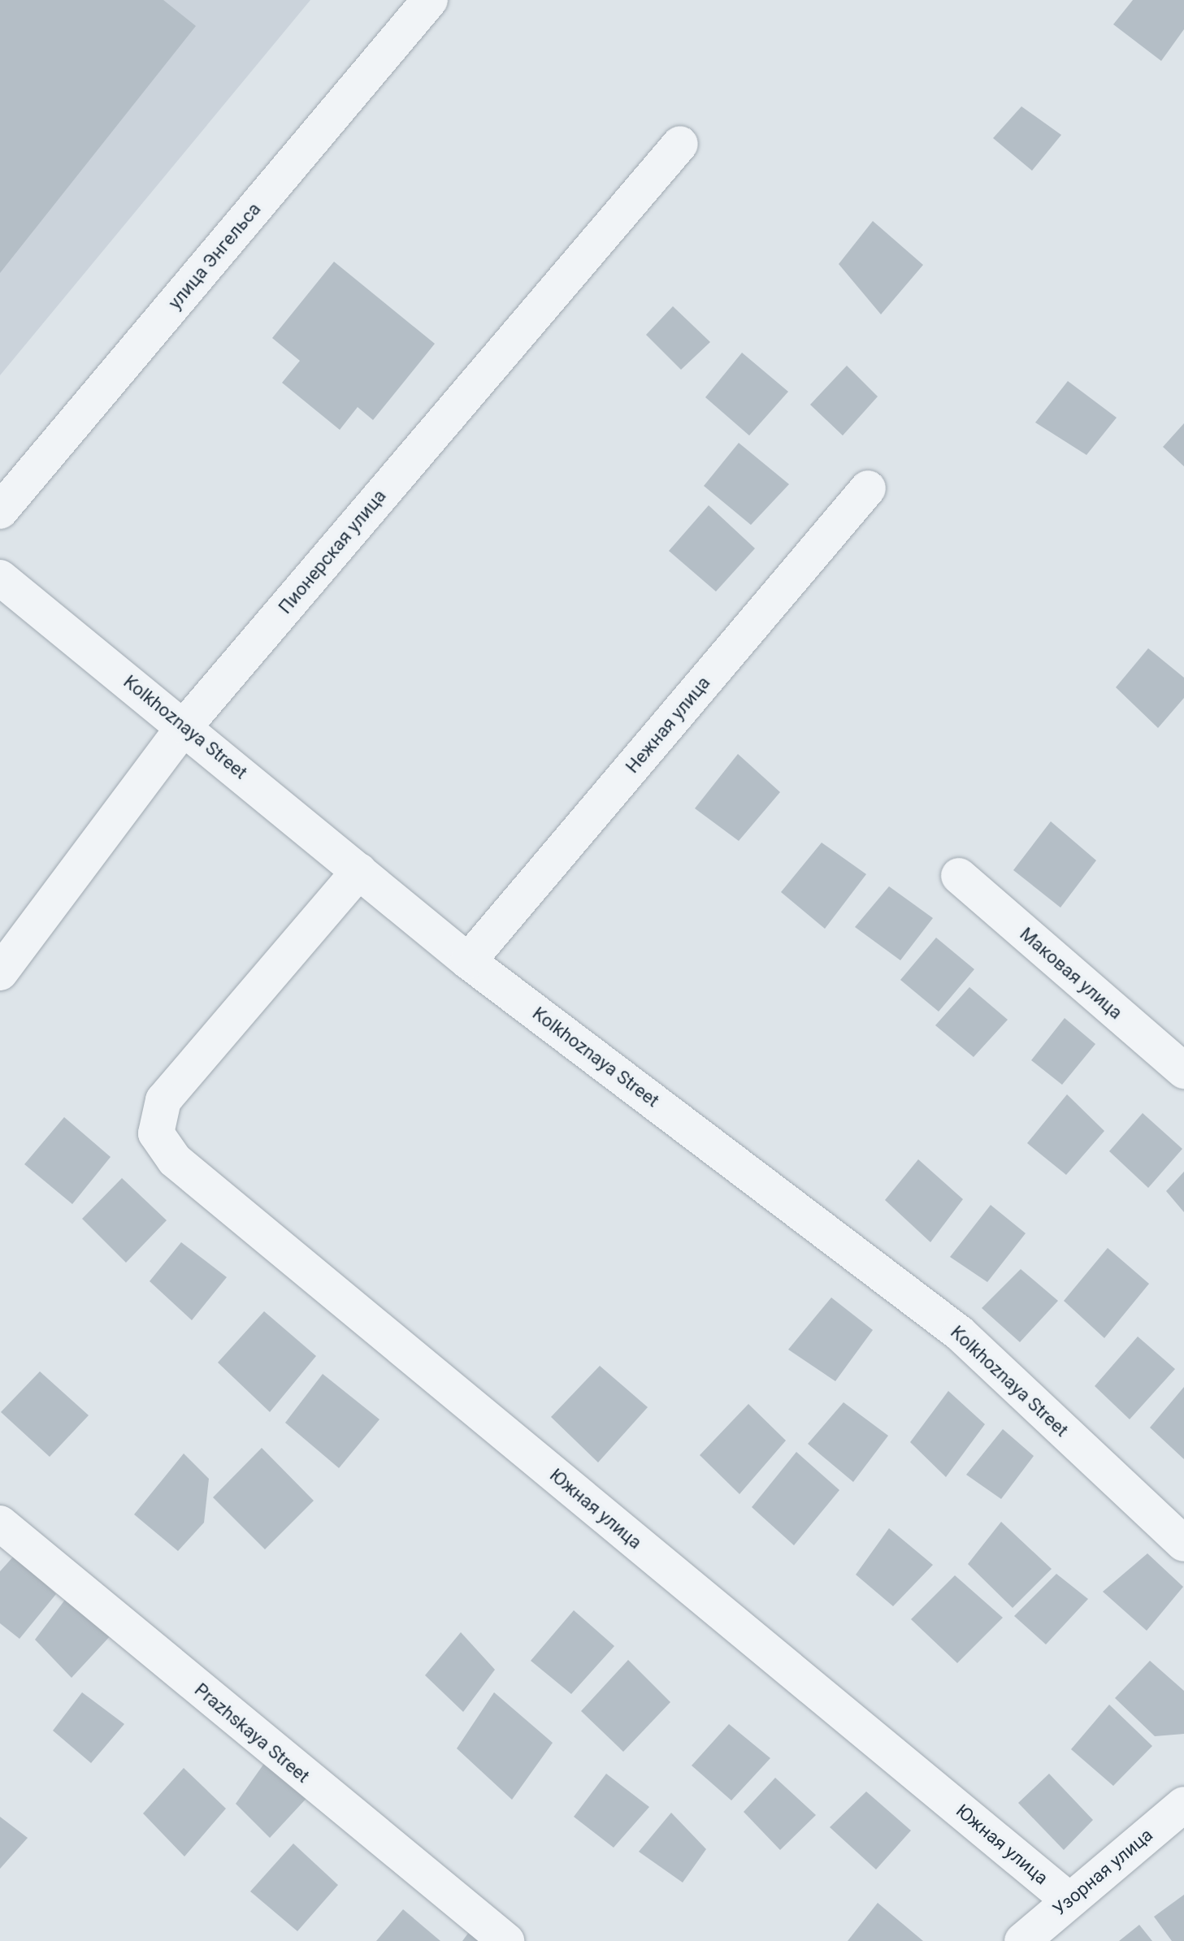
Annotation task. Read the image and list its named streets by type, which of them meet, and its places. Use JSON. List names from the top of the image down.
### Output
{
  "streets": {
    "street": [
      "улица Энгельса",
      "Пионерская улица",
      "Нежная улица",
      "Kolkhoznaya Street",
      "Маковая улица",
      "Южная улица",
      "Prazhskaya Street",
      "Узорная улица"
    ]
  },
  "crossings": [
    ["Пионерская улица", "Kolkhoznaya Street"],
    ["Нежная улица", "Kolkhoznaya Street"],
    ["Kolkhoznaya Street", "Южная улица"],
    ["Южная улица", "Узорная улица"]
  ]
}
